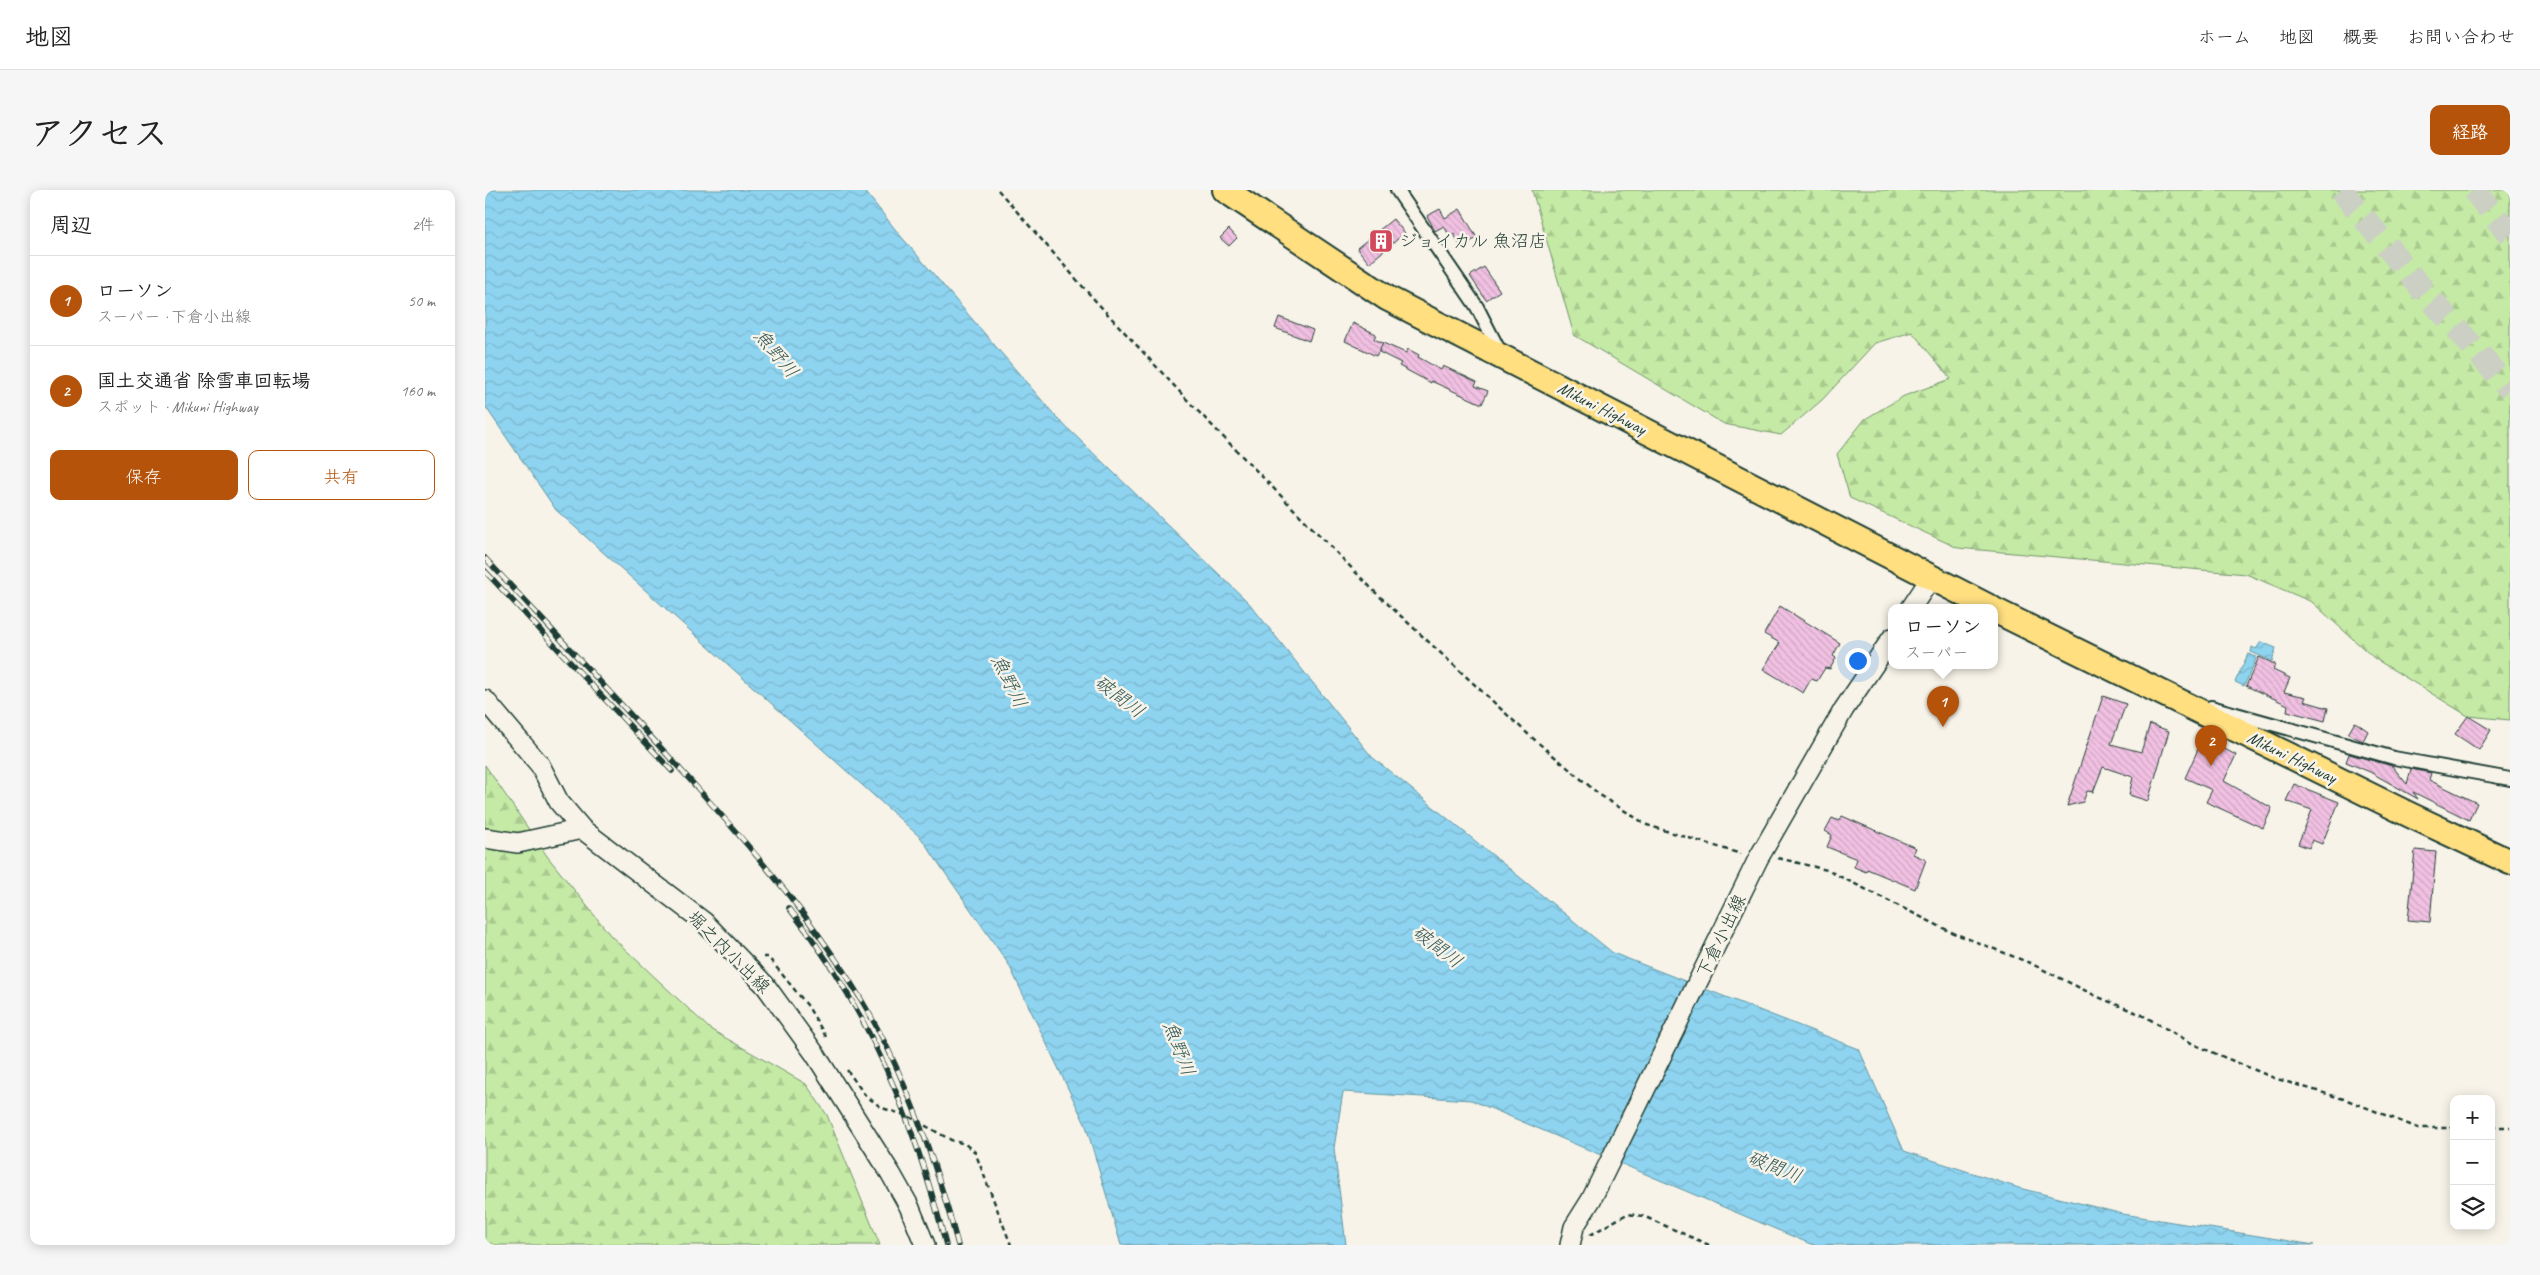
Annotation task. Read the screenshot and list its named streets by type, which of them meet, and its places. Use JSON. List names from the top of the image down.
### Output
{
  "streets": {
    "highway": ["Mikuni Highway"],
    "main road": ["下倉小出線", "堀之内小出線"]
  },
  "water": ["魚野川", "破間川"],
  "places": {
    "building": ["ジョイカル 魚沼店"]
  },
  "page": {
    "header": "地図",
    "nav": [
      "ホーム",
      "地図",
      "概要",
      "お問い合わせ"
    ],
    "title": "アクセス",
    "buttons": [
      "経路",
      ["保存", "共有"]
    ],
    "heading": ["周辺", "2件"],
    "list": [
      {
        "mark": "1",
        "name": "ローソン",
        "note": "スーパー · 下倉小出線",
        "value": "50 m"
      },
      {
        "mark": "2",
        "name": "国土交通省 除雪車回転場",
        "note": "スポット · Mikuni Highway",
        "value": "160 m"
      }
    ],
    "popup": ["ローソン", "スーパー"],
    "pins": ["1", "2"],
    "map_buttons": ["+", "−"]
  }
}
